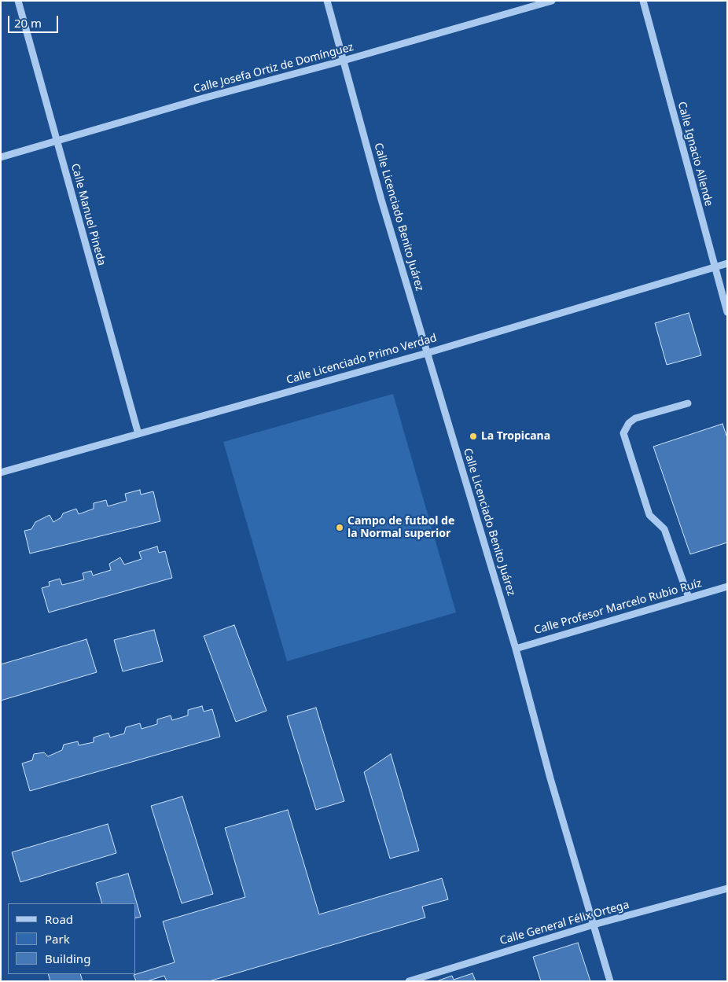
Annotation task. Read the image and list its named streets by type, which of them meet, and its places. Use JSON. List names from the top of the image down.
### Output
{
  "streets": {
    "street": [
      "Calle Josefa Ortiz de Domínguez",
      "Calle Ignacio Allende",
      "Calle Manuel Pineda",
      "Calle Licenciado Benito Juárez",
      "Calle Licenciado Primo Verdad",
      "Calle Profesor Marcelo Rubio Ruíz",
      "Calle General Félix Ortega"
    ]
  },
  "crossings": [
    ["Calle Josefa Ortiz de Domínguez", "Calle Manuel Pineda"],
    ["Calle Josefa Ortiz de Domínguez", "Calle Licenciado Benito Juárez"],
    ["Calle Ignacio Allende", "Calle Licenciado Primo Verdad"],
    ["Calle Manuel Pineda", "Calle Licenciado Primo Verdad"],
    ["Calle Licenciado Benito Juárez", "Calle Licenciado Primo Verdad"],
    ["Calle Licenciado Benito Juárez", "Calle Profesor Marcelo Rubio Ruíz"],
    ["Calle Licenciado Benito Juárez", "Calle General Félix Ortega"]
  ],
  "places": ["La Tropicana", "Campo de futbol de la Normal superior"],
  "legend": ["Road", "Park", "Building"],
  "scale_bar": "20 m"
}
